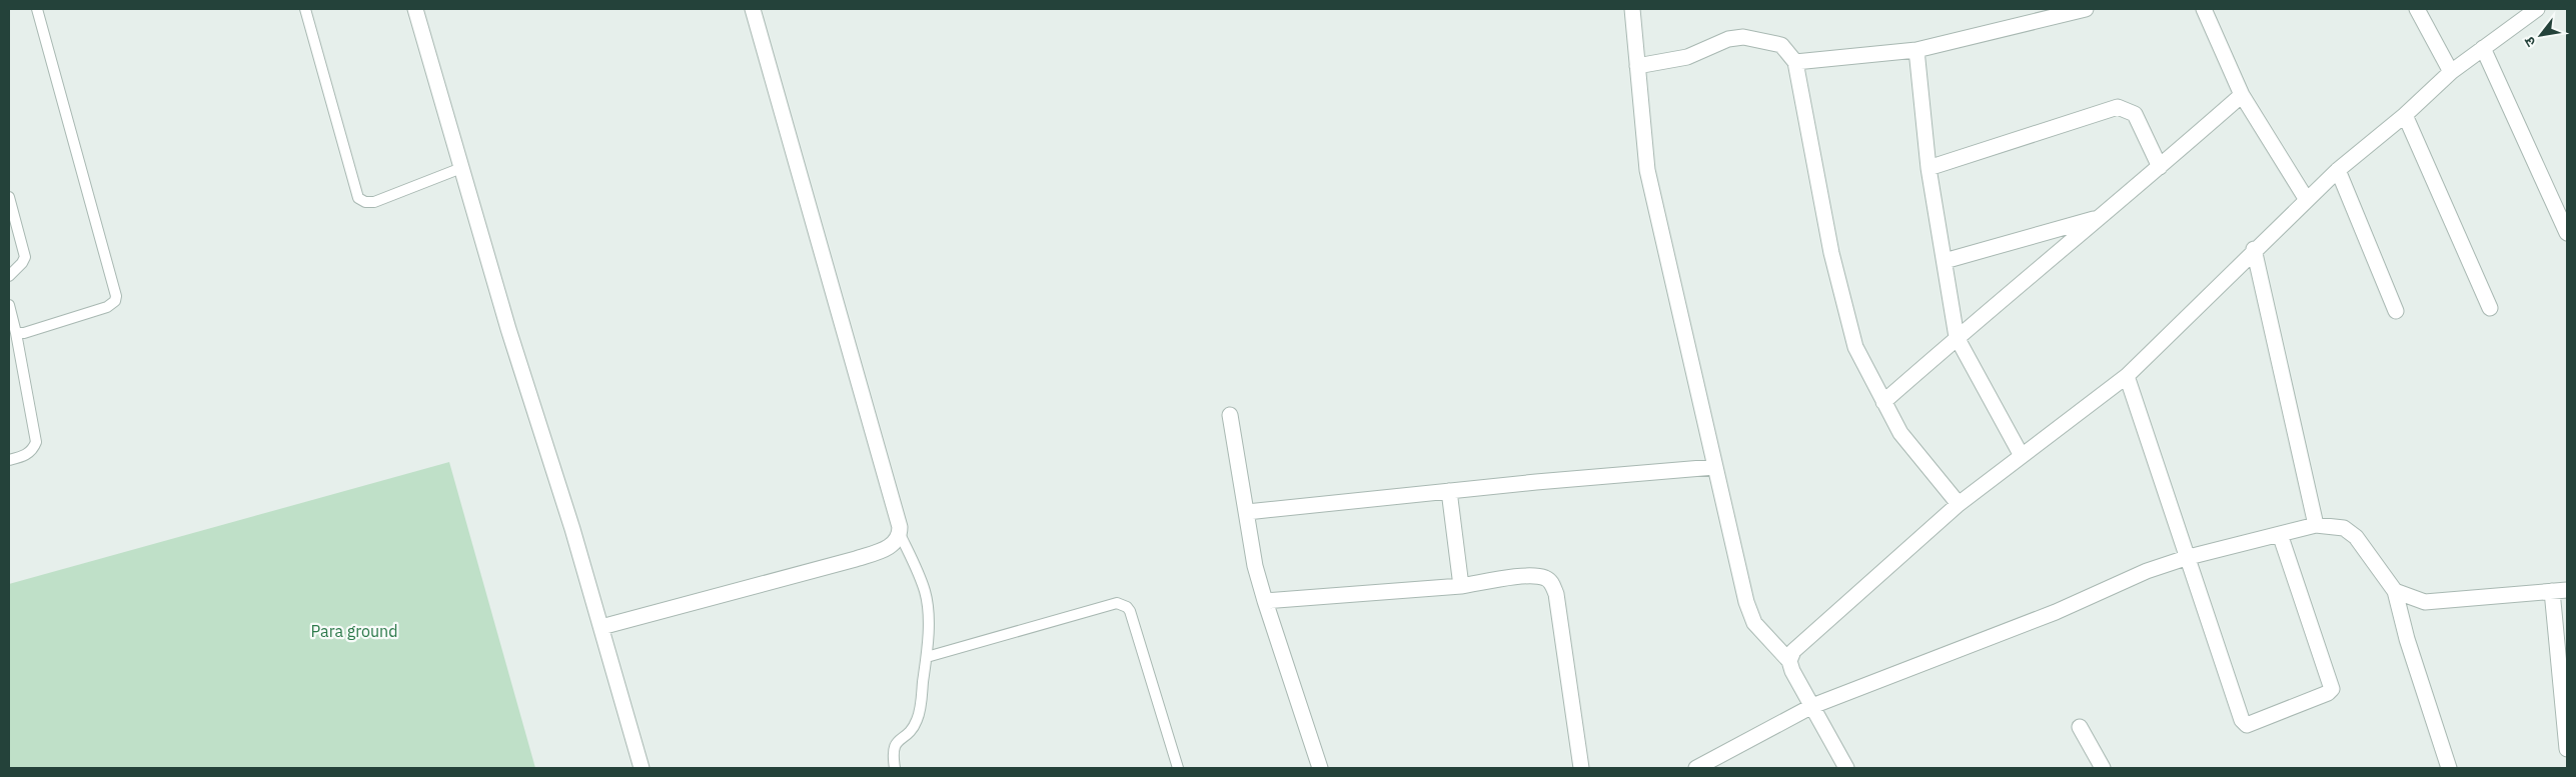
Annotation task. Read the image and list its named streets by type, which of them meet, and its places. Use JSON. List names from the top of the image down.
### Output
{
  "parks": ["Para ground"],
  "north": "bottom left"
}
